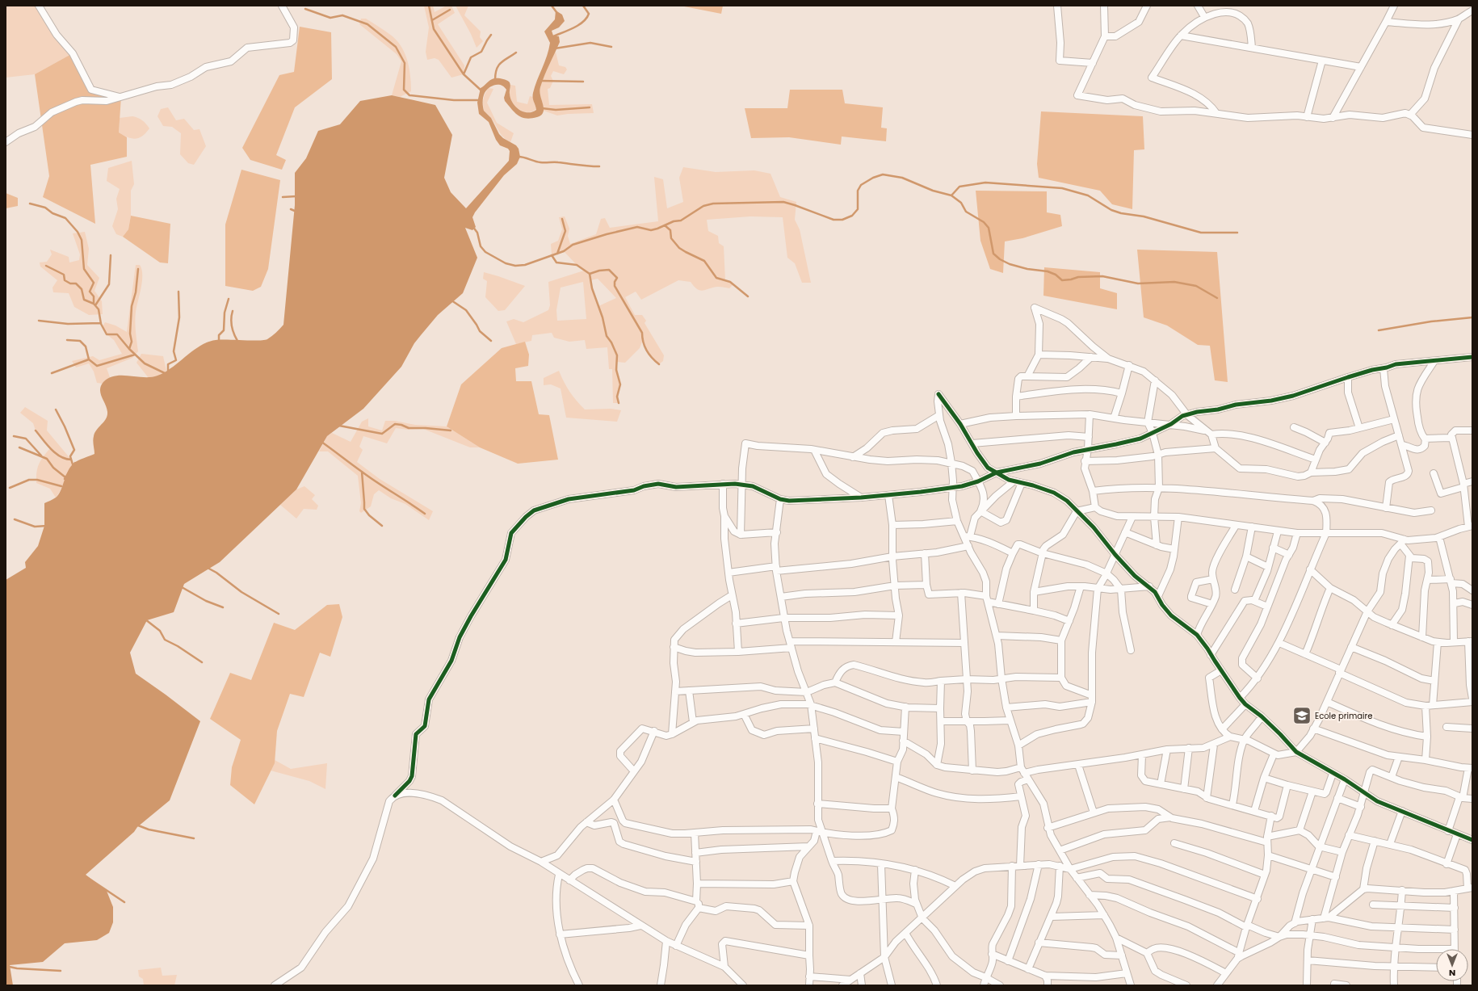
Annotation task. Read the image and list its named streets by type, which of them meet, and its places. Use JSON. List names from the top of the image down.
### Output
{
  "places": {
    "school or university": ["Ecole primaire"]
  },
  "north": "bottom"
}
